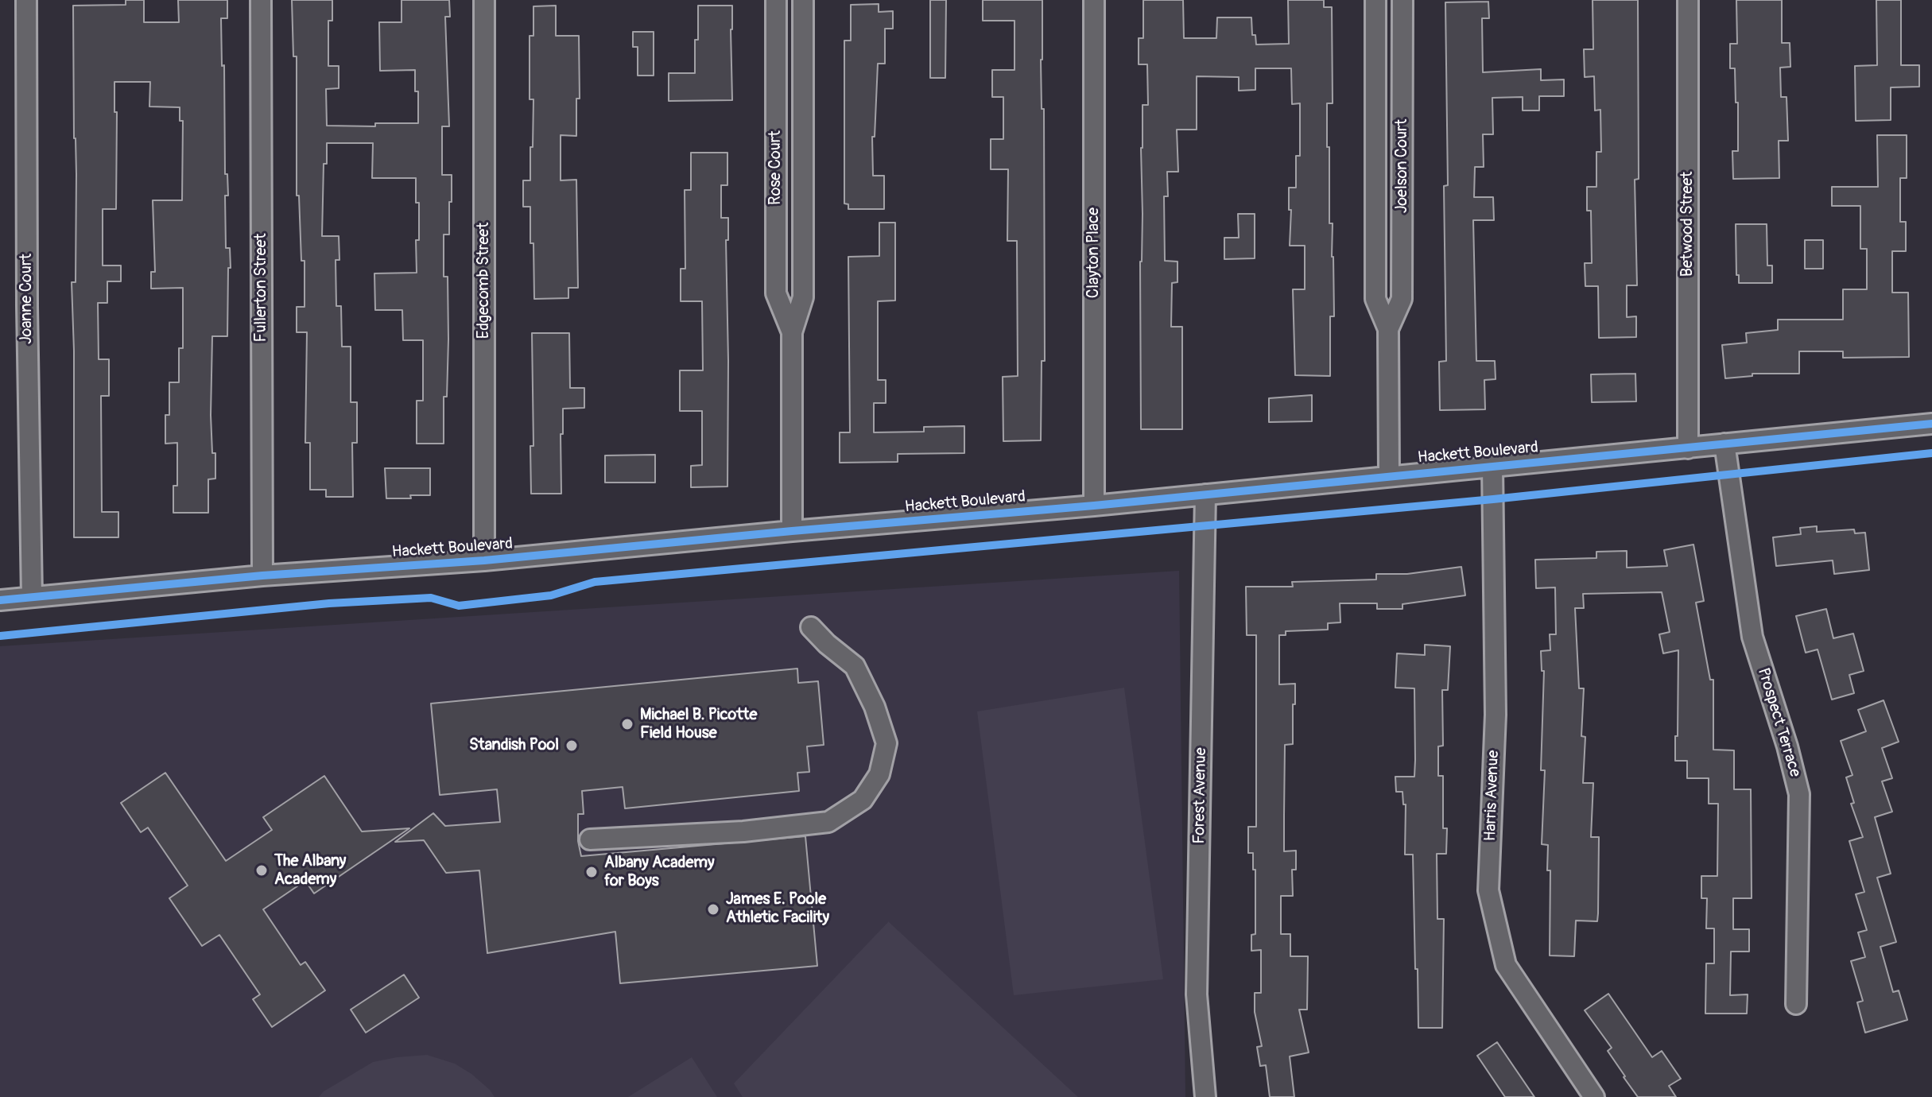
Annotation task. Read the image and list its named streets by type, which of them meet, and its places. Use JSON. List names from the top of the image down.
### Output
{
  "streets": {
    "street": [
      "Joelson Court",
      "Rose Court",
      "Betwood Street",
      "Clayton Place",
      "Edgecomb Street",
      "Fullerton Street",
      "Joanne Court",
      "Hackett Boulevard",
      "Prospect Terrace",
      "Forest Avenue",
      "Harris Avenue"
    ]
  },
  "crossings": [
    ["Joelson Court", "Hackett Boulevard"],
    ["Rose Court", "Hackett Boulevard"],
    ["Betwood Street", "Hackett Boulevard"],
    ["Clayton Place", "Hackett Boulevard"],
    ["Edgecomb Street", "Hackett Boulevard"],
    ["Fullerton Street", "Hackett Boulevard"],
    ["Joanne Court", "Hackett Boulevard"],
    ["Hackett Boulevard", "Prospect Terrace"],
    ["Hackett Boulevard", "Forest Avenue"],
    ["Hackett Boulevard", "Harris Avenue"]
  ],
  "places": [
    "Michael B. Picotte Field House",
    "Standish Pool",
    "The Albany Academy",
    "Albany Academy for Boys",
    "James E. Poole Athletic Facility"
  ]
}
